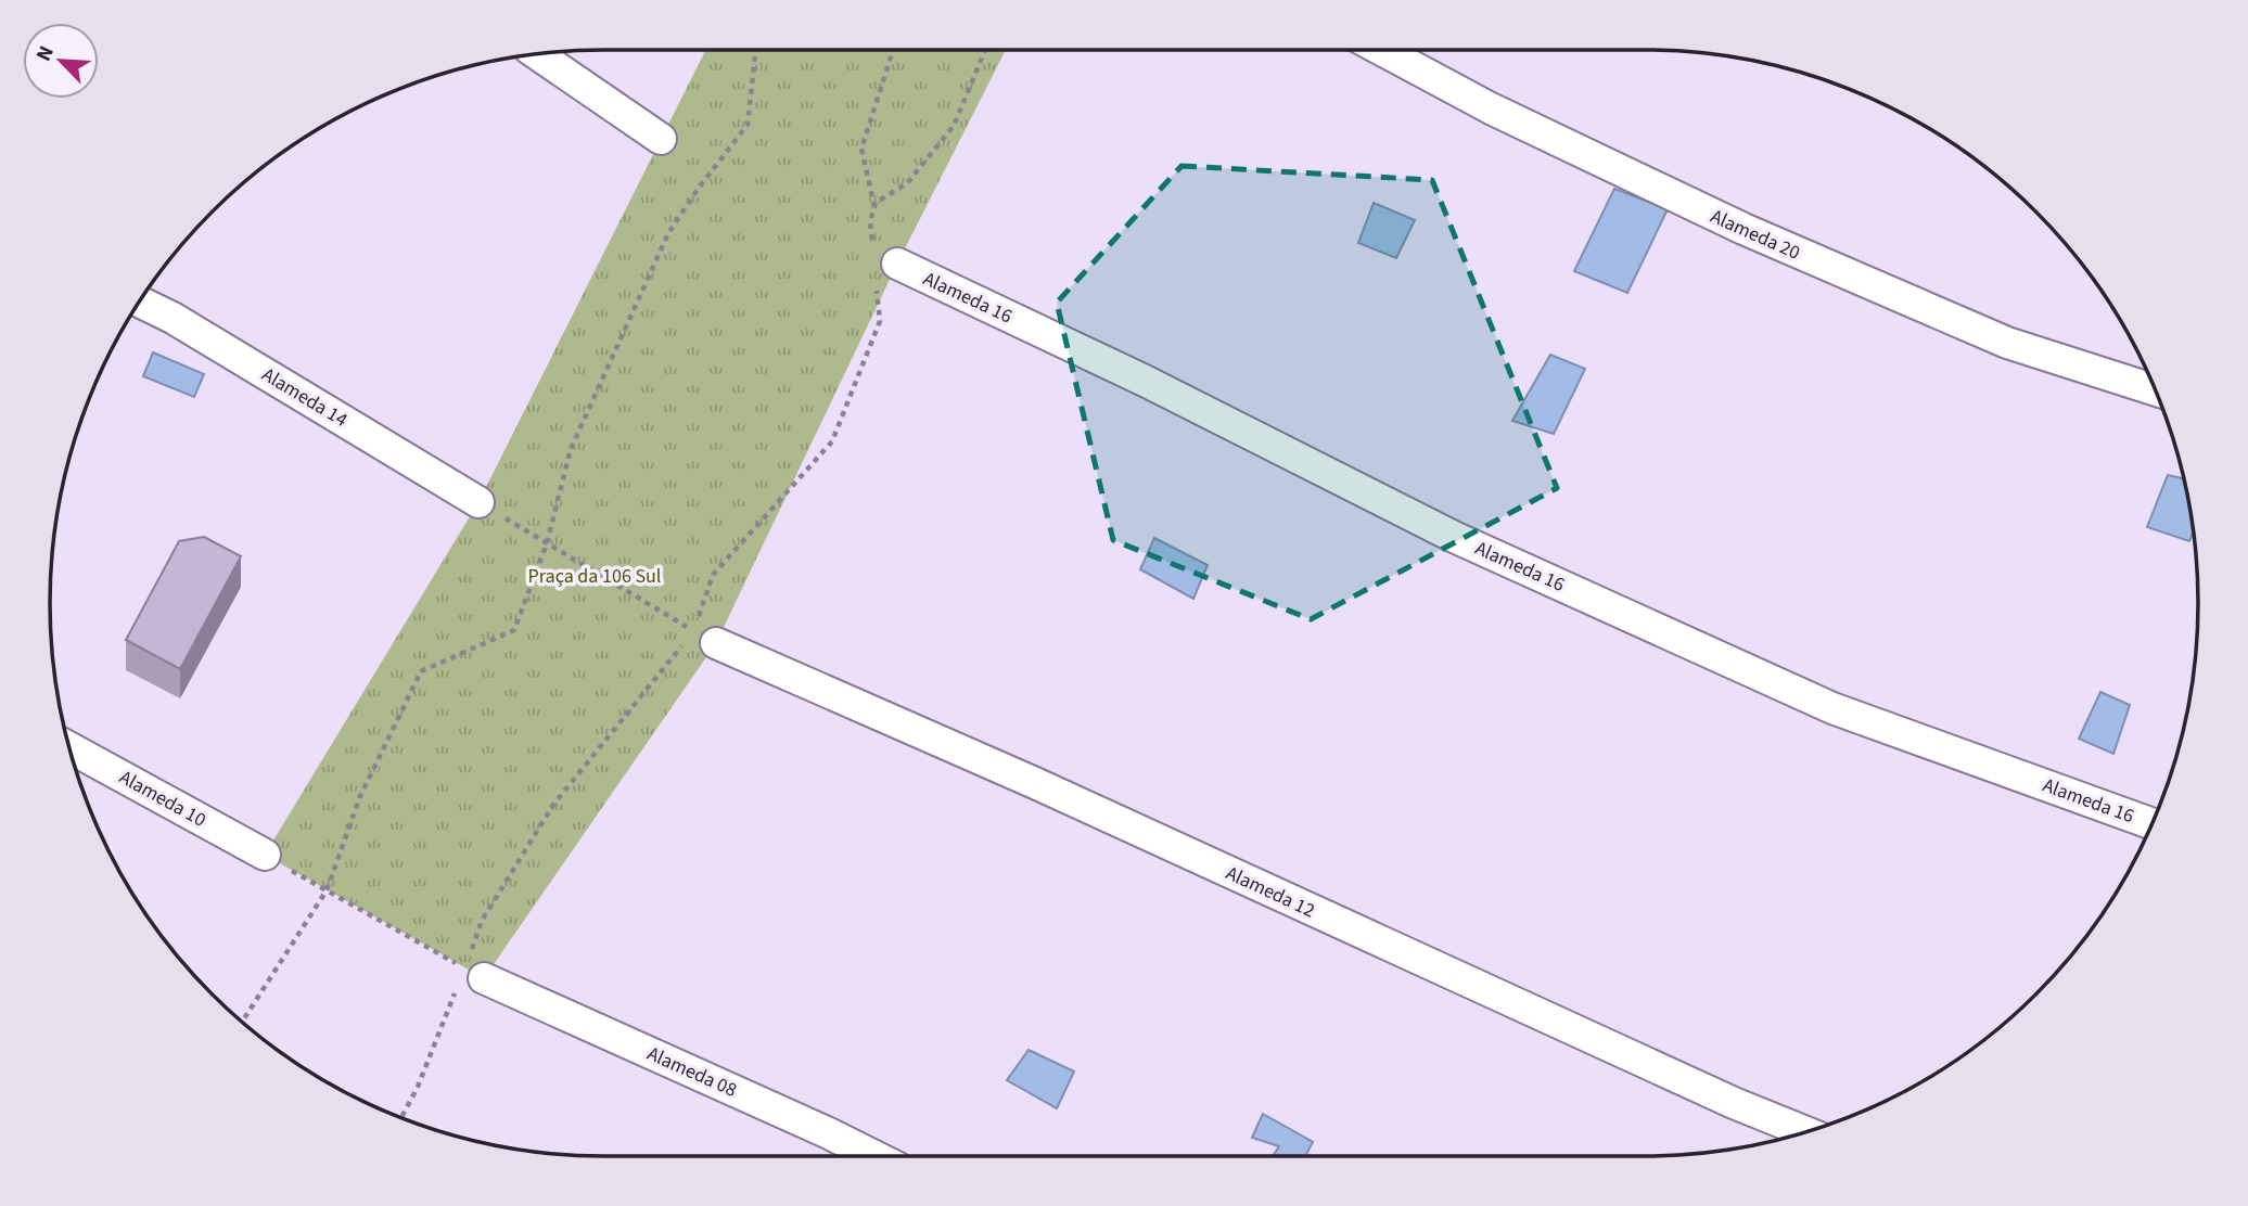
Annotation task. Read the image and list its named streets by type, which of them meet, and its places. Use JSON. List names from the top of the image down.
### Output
{
  "streets": {
    "street": [
      "Alameda 20",
      "Alameda 16",
      "Alameda 14",
      "Alameda 10",
      "Alameda 12",
      "Alameda 08"
    ]
  },
  "parks": ["Praça da 106 Sul"],
  "north": "top left"
}
